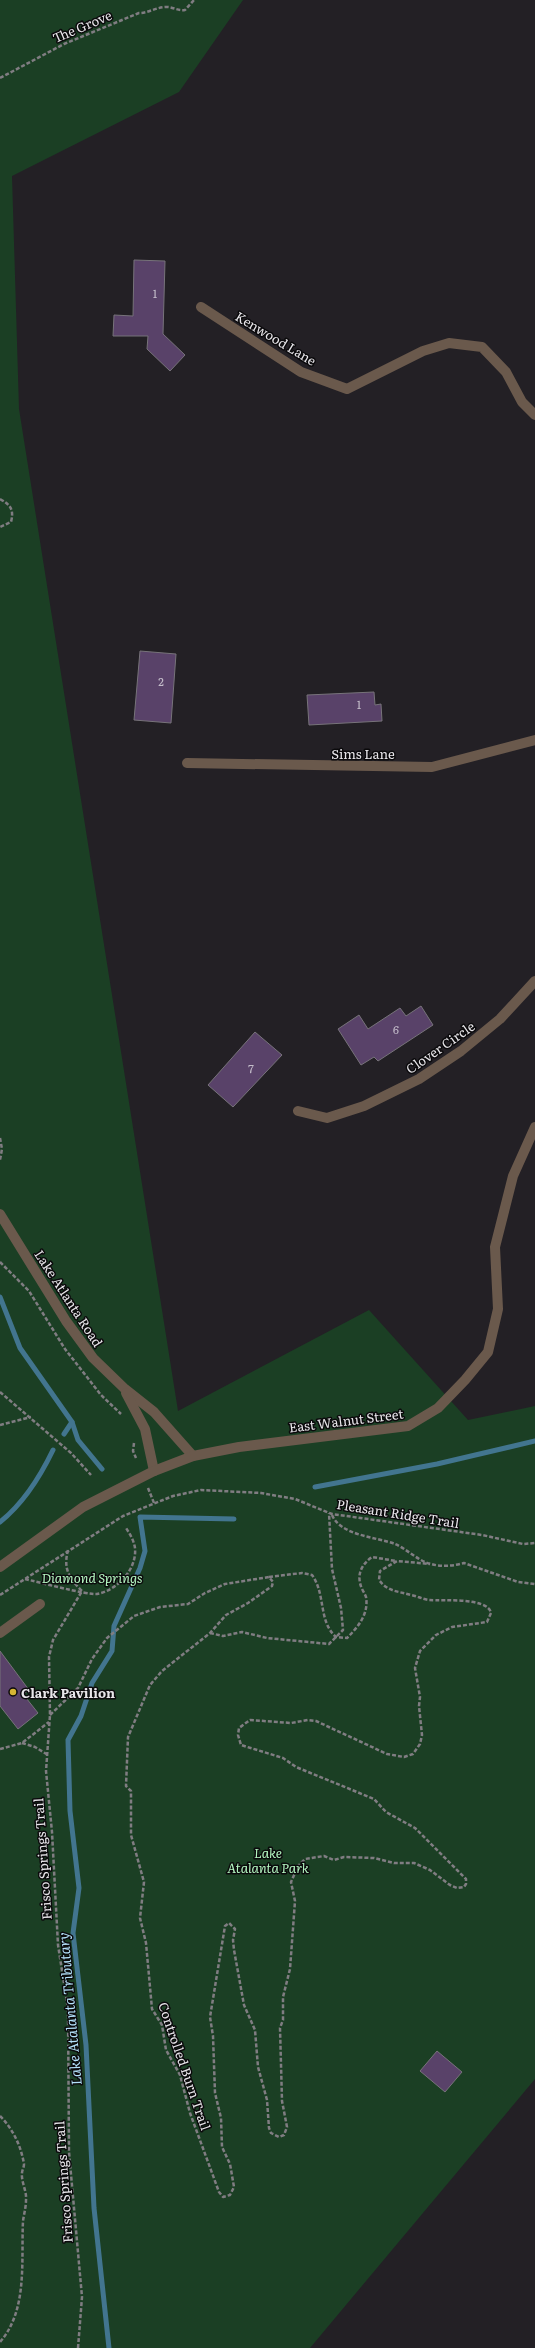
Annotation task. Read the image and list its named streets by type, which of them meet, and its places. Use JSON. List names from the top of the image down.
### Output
{
  "streets": {
    "street": [
      "Kenwood Lane",
      "Sims Lane",
      "Clover Circle",
      "Lake Atlanta Road",
      "East Walnut Street"
    ],
    "path": [
      "The Grove",
      "Pleasant Ridge Trail",
      "Frisco Springs Trail",
      "Controlled Burn Trail"
    ]
  },
  "crossings": [
    ["Lake Atlanta Road", "East Walnut Street"]
  ],
  "water": ["Lake Atalanta Tributary"],
  "parks": ["Diamond Springs", "Lake Atalanta Park"],
  "places": ["Clark Pavilion"],
  "house_numbers": [
    "1",
    "2",
    "1",
    "6",
    "7"
  ]
}
